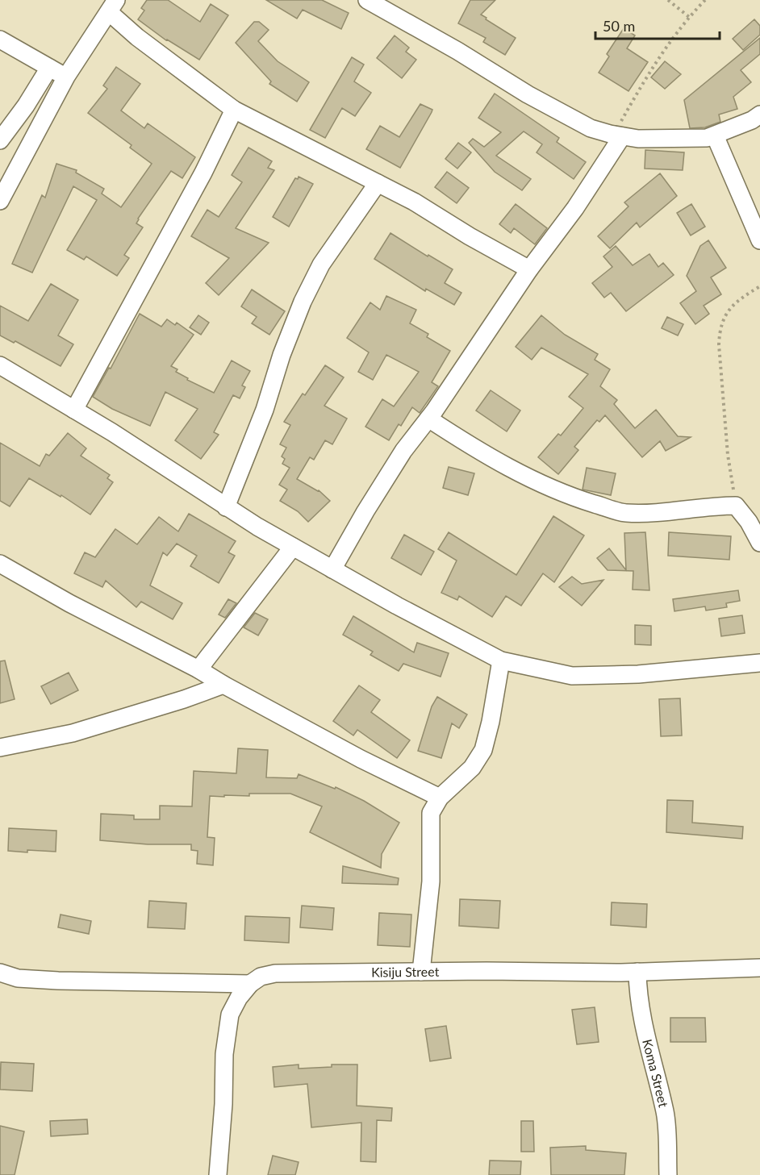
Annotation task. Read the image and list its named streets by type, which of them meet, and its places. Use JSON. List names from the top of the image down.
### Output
{
  "streets": {
    "street": ["Kisiju Street", "Koma Street"]
  },
  "crossings": [
    ["Kisiju Street", "Koma Street"]
  ],
  "scale_bar": "50 m"
}
